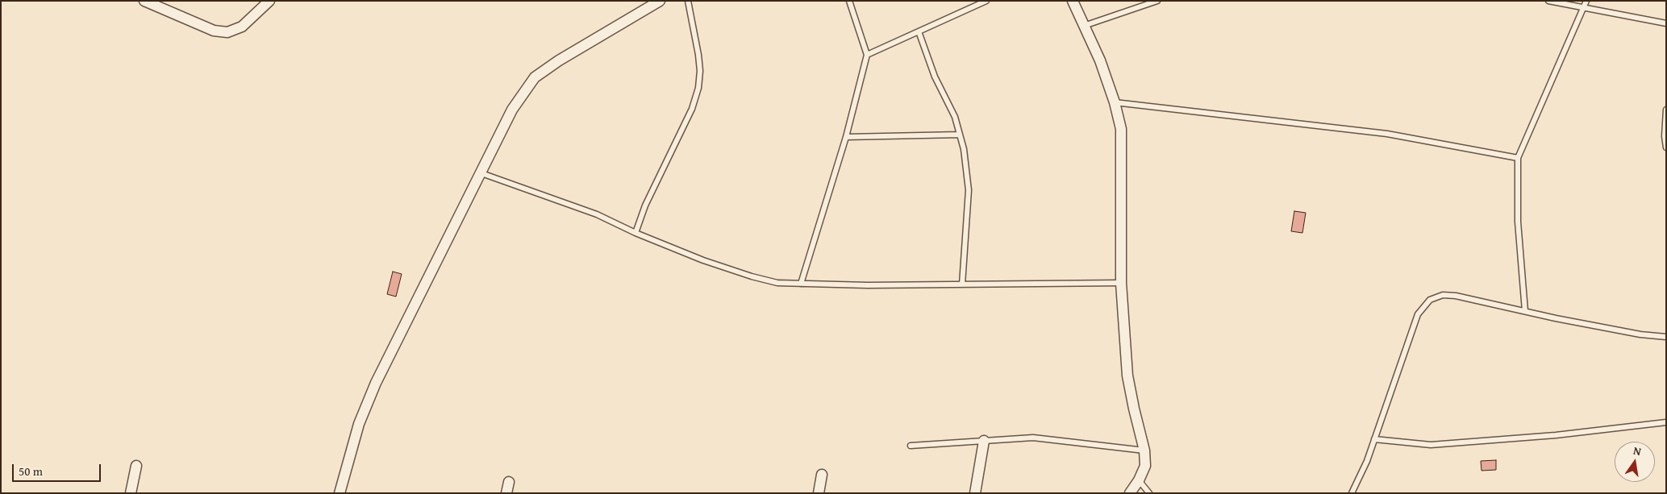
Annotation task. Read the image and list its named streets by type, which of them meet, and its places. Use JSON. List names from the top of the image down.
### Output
{
  "scale_bar": "50 m",
  "north": "top"
}
